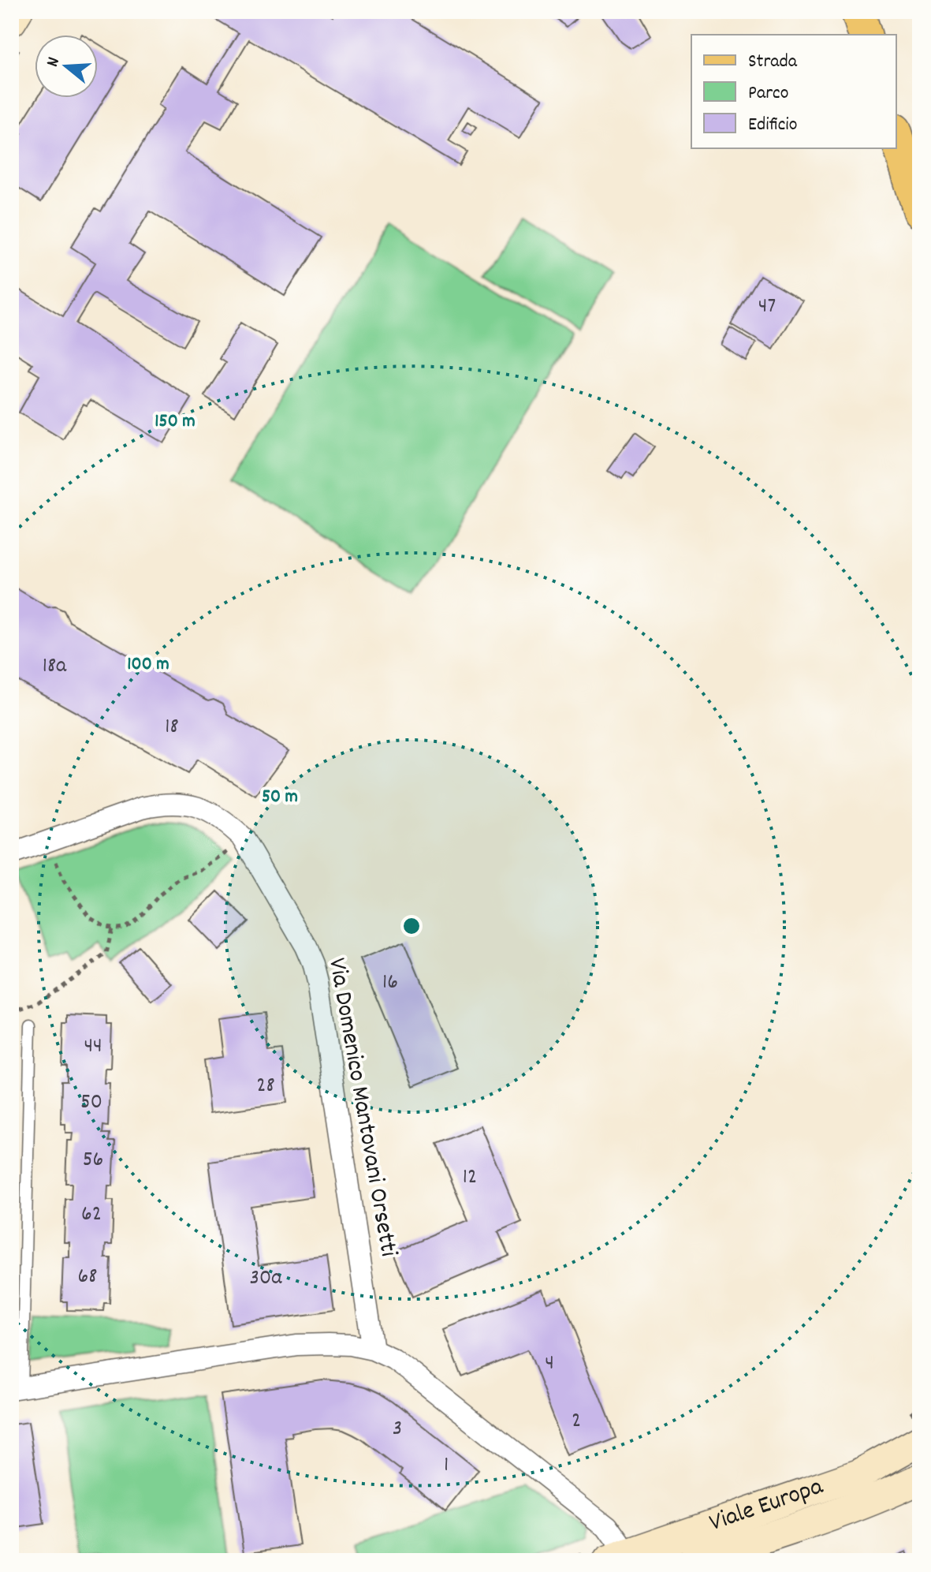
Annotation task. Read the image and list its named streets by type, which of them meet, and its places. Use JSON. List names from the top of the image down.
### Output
{
  "streets": {
    "main road": ["Viale Europa"],
    "street": ["Via Domenico Mantovani Orsetti"]
  },
  "house_numbers": [
    "47",
    "18a",
    "18",
    "16",
    "44",
    "28",
    "50",
    "56",
    "12",
    "62",
    "68",
    "30a",
    "4",
    "2",
    "3",
    "1"
  ],
  "legend": ["Strada", "Parco", "Edificio"],
  "north": "left",
  "rings": ["150 m", "100 m", "50 m"]
}
